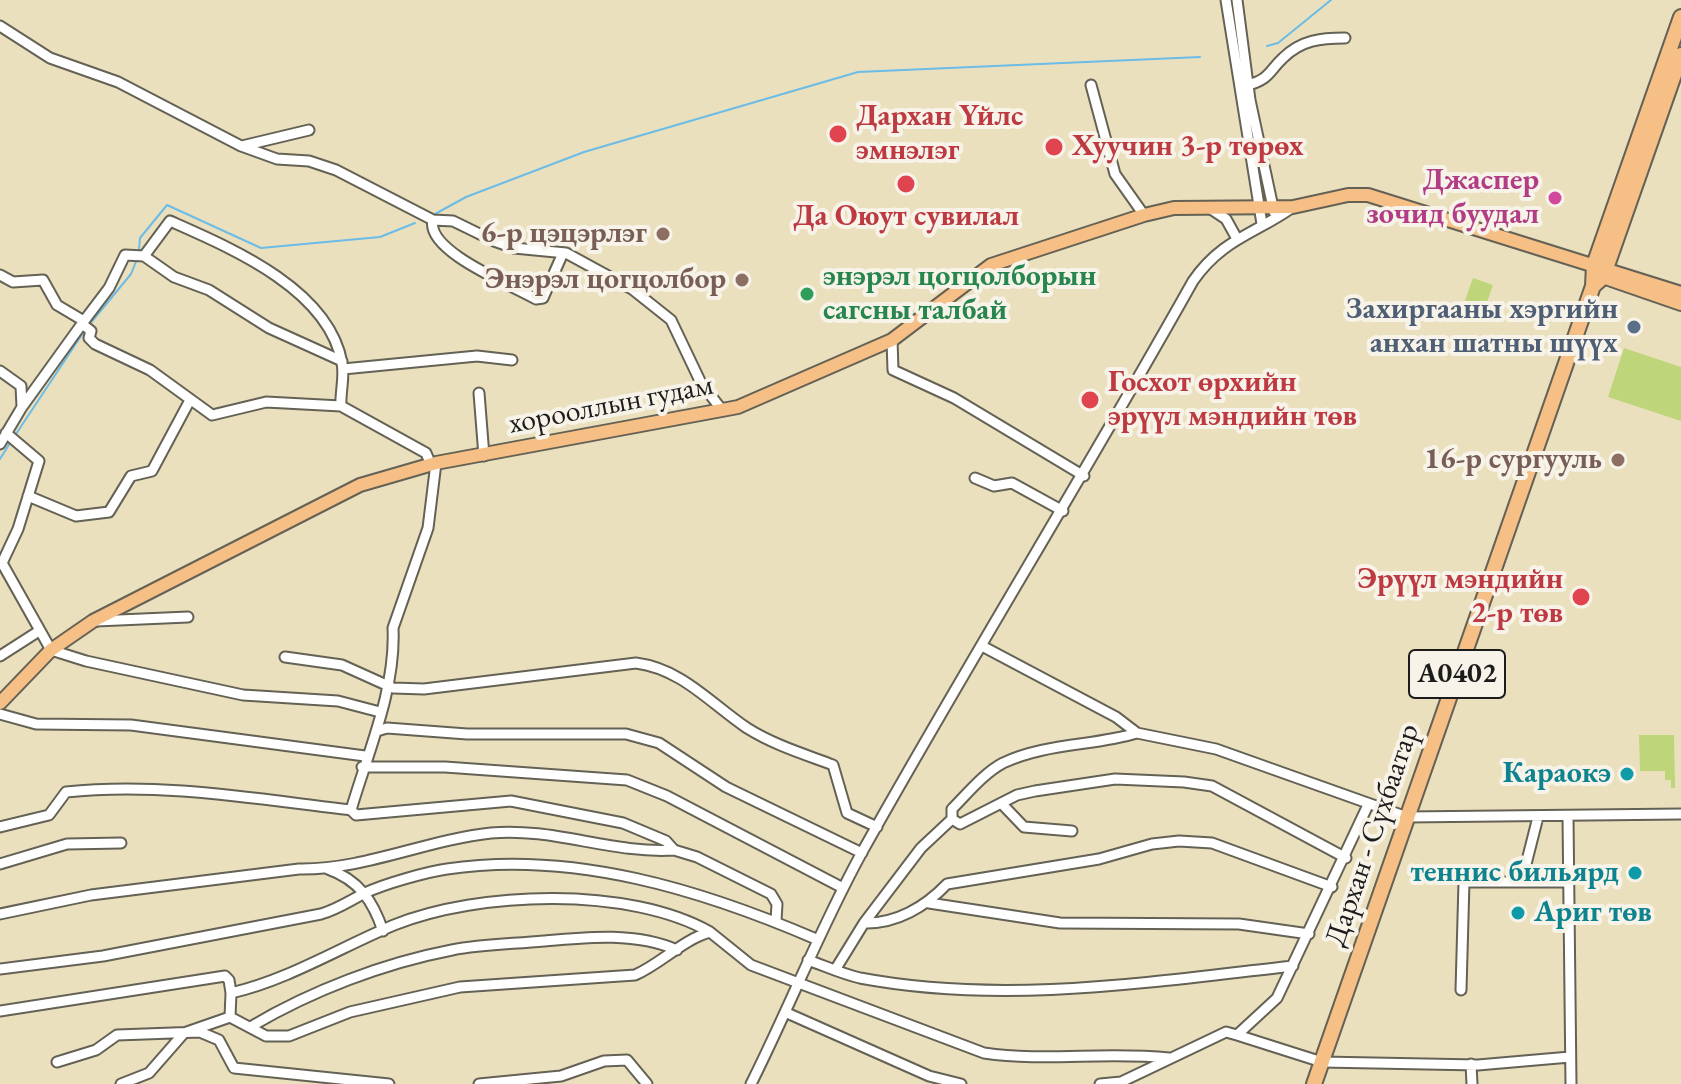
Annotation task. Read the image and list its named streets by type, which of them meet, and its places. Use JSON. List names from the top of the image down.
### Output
{
  "streets": {
    "highway": ["A0402", "Дархан - Сүхбаатар"],
    "main road": ["хорооллын гудам"]
  },
  "crossings": [
    ["хорооллын гудам", "Дархан - Сүхбаатар"]
  ],
  "places": [
    "Дархан Үйлс эмнэлэг",
    "Хуучин 3-р төрөх",
    "Да Оюут сувилал",
    "Джаспер зочид буудал",
    "6-р цэцэрлэг",
    "Энэрэл цогцолбор",
    "энэрэл цогцолборын сагсны талбай",
    "Захиргааны хэргийн анхан шатны шүүх",
    "Госхот өрхийн эрүүл мэндийн төв",
    "16-р сургууль",
    "Эрүүл мэндийн 2-р төв",
    "Караокэ",
    "теннис бильярд",
    "Ариг төв"
  ]
}
